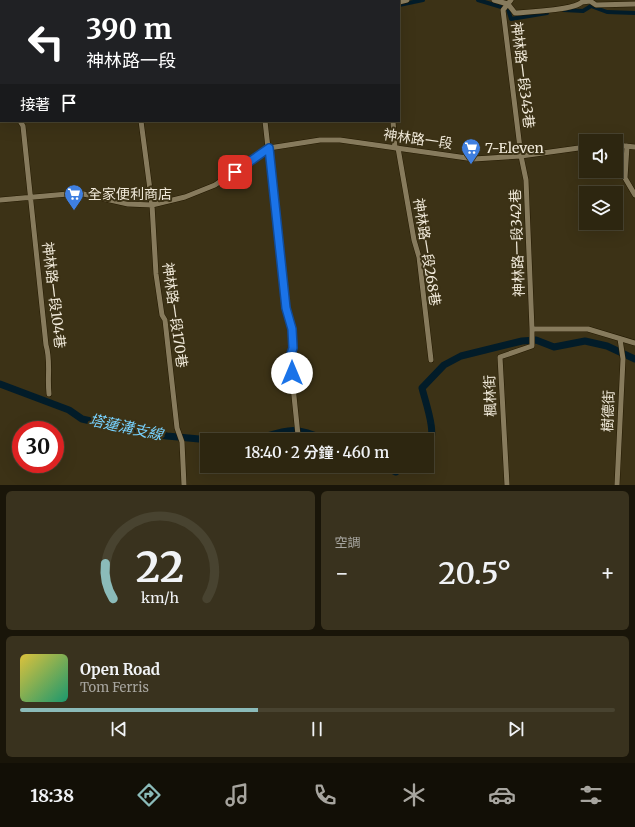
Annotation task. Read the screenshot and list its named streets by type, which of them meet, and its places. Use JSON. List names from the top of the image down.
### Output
{
  "streets": {
    "street": [
      "神林路一段343巷",
      "神林路一段",
      "神林路一段342巷",
      "神林路一段268巷",
      "神林路一段104巷",
      "神林路一段170巷",
      "楓林街",
      "樹德街"
    ]
  },
  "crossings": [
    ["神林路一段343巷", "神林路一段"],
    ["神林路一段343巷", "神林路一段342巷"],
    ["神林路一段", "神林路一段342巷"],
    ["神林路一段", "神林路一段268巷"],
    ["神林路一段", "神林路一段104巷"],
    ["神林路一段", "神林路一段170巷"],
    ["神林路一段342巷", "楓林街"]
  ],
  "water": ["塔蓮溝支線"],
  "places": {
    "supermarket": ["7-Eleven", "全家便利商店"]
  },
  "page": {
    "turn": ["390 m", "神林路一段"],
    "then": "接著",
    "limit": "30",
    "trip": "18:40 · 2 分鐘 · 460 m",
    "tile": "空調",
    "heat": ["−", "20.5°", "+"],
    "song": ["Open Road", "Tom Ferris"],
    "tabs": "18:38",
    "gauge": ["22", "km/h"]
  }
}
